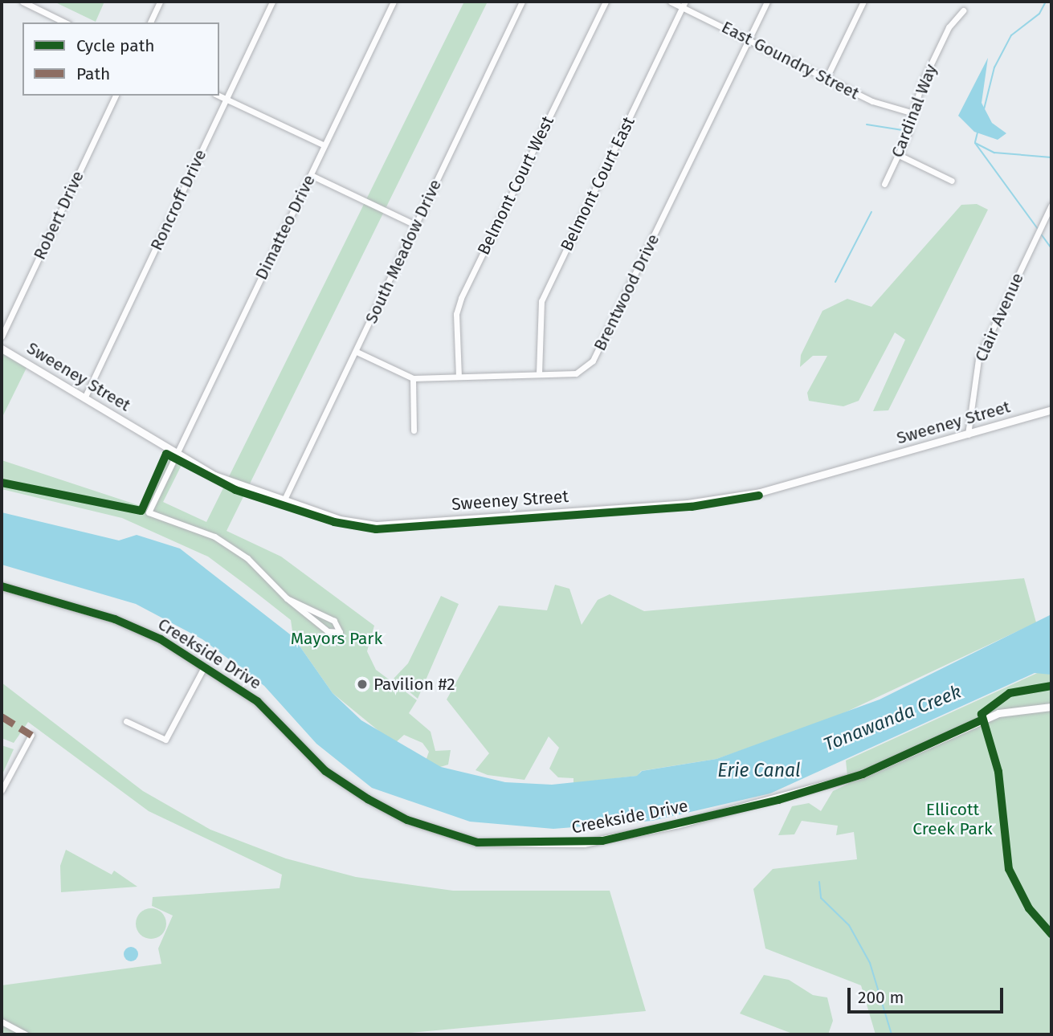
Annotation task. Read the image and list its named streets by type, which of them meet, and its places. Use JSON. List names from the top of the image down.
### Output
{
  "streets": {
    "street": [
      "East Goundry Street",
      "Cardinal Way",
      "Belmont Court East",
      "Belmont Court West",
      "Roncroff Drive",
      "Robert Drive",
      "Dimatteo Drive",
      "South Meadow Drive",
      "Brentwood Drive",
      "Clair Avenue",
      "Sweeney Street",
      "Creekside Drive"
    ]
  },
  "crossings": [
    ["East Goundry Street", "Cardinal Way"],
    ["East Goundry Street", "Belmont Court East"],
    ["East Goundry Street", "Brentwood Drive"],
    ["Belmont Court East", "Brentwood Drive"],
    ["Belmont Court West", "Brentwood Drive"],
    ["Roncroff Drive", "Sweeney Street"],
    ["Dimatteo Drive", "Sweeney Street"],
    ["South Meadow Drive", "Brentwood Drive"],
    ["South Meadow Drive", "Sweeney Street"],
    ["Clair Avenue", "Sweeney Street"]
  ],
  "water": ["Tonawanda Creek", "Erie Canal"],
  "parks": ["Mayors Park", "Ellicott Creek Park"],
  "places": ["Pavilion #2"],
  "legend": ["Cycle path", "Path"],
  "scale_bar": "200 m"
}
